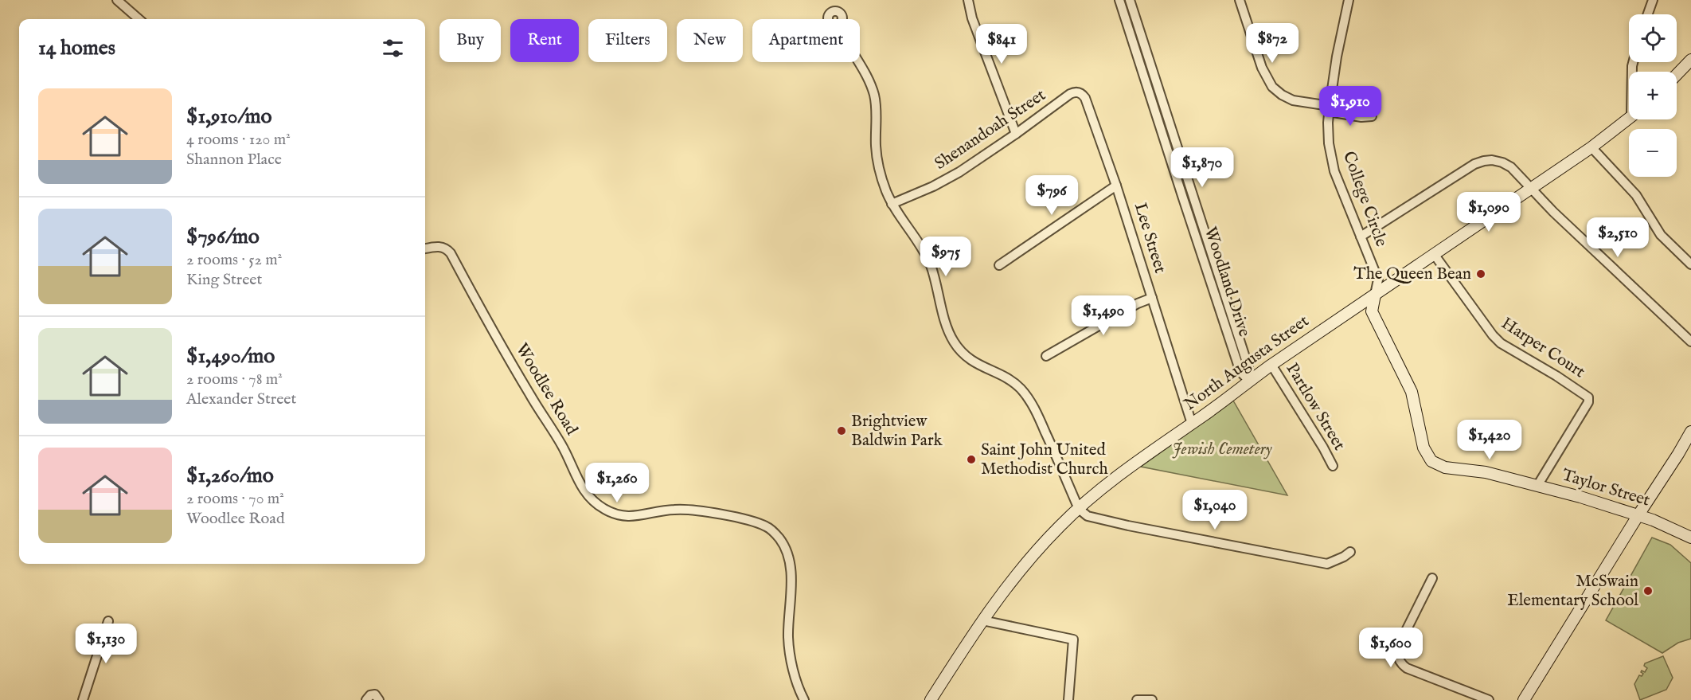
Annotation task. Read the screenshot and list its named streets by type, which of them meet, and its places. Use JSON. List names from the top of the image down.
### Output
{
  "streets": {
    "main road": ["North Augusta Street", "Taylor Street"],
    "street": [
      "Shenandoah Street",
      "College Circle",
      "Lee Street",
      "Woodland Drive",
      "Harper Court",
      "Woodlee Road",
      "Partlow Street"
    ]
  },
  "crossings": [
    ["Shenandoah Street", "Lee Street"],
    ["College Circle", "North Augusta Street"],
    ["College Circle", "Taylor Street"],
    ["Lee Street", "North Augusta Street"],
    ["Woodland Drive", "North Augusta Street"],
    ["Harper Court", "North Augusta Street"],
    ["Harper Court", "Taylor Street"],
    ["North Augusta Street", "Partlow Street"],
    ["North Augusta Street", "Taylor Street"]
  ],
  "parks": ["Jewish Cemetery"],
  "places": [
    "The Queen Bean",
    "Brightview Baldwin Park",
    "Saint John United Methodist Church",
    "McSwain Elementary School"
  ],
  "page": {
    "map_buttons": ["+", "−"],
    "chip": [
      "Buy",
      "Rent",
      "Filters",
      "New",
      "Apartment"
    ],
    "heading": "14 homes",
    "price": [
      "$872",
      "$841",
      "$1,910",
      "$1,870",
      "$796",
      "$1,090",
      "$2,510",
      "$975",
      "$1,490",
      "$1,420",
      "$1,260",
      "$1,040",
      "$1,130",
      "$1,600"
    ],
    "list": [
      {
        "name": "$1,910/mo",
        "note": "4 rooms · 120 m² · Shannon Place"
      },
      {
        "name": "$796/mo",
        "note": "2 rooms · 52 m² · King Street"
      },
      {
        "name": "$1,490/mo",
        "note": "2 rooms · 78 m² · Alexander Street"
      },
      {
        "name": "$1,260/mo",
        "note": "2 rooms · 70 m² · Woodlee Road"
      }
    ]
  }
}
